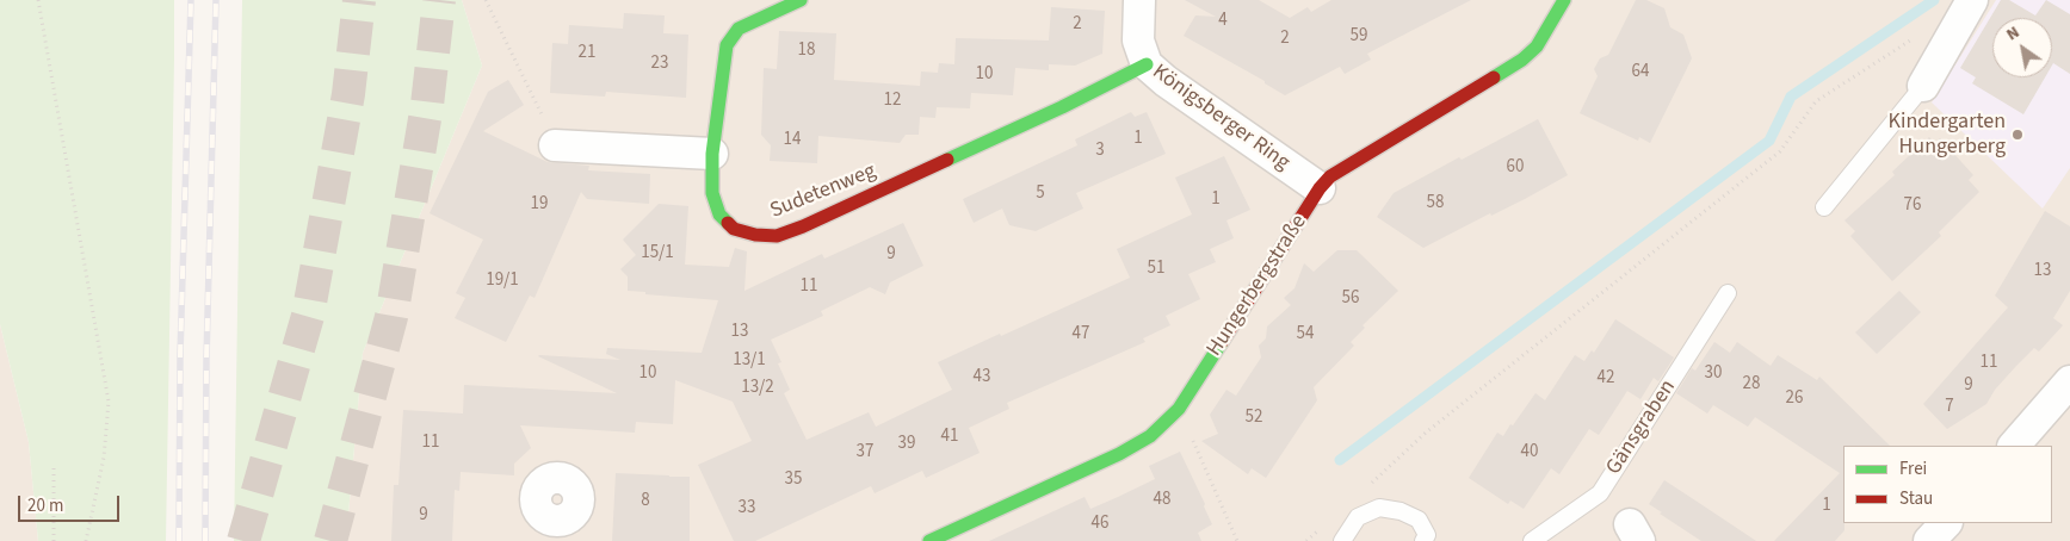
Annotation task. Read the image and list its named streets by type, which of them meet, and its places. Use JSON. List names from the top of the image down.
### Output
{
  "streets": {
    "street": ["Königsberger Ring", "Sudetenweg", "Hungerbergstraße"],
    "lane": ["Gänsgraben"]
  },
  "crossings": [
    ["Königsberger Ring", "Sudetenweg"],
    ["Königsberger Ring", "Hungerbergstraße"]
  ],
  "places": ["Kindergarten Hungerberg"],
  "house_numbers": [
    "4",
    "2",
    "59",
    "2",
    "18",
    "21",
    "23",
    "64",
    "10",
    "12",
    "1",
    "14",
    "3",
    "60",
    "5",
    "1",
    "58",
    "19",
    "76",
    "15/1",
    "9",
    "51",
    "13",
    "19/1",
    "11",
    "56",
    "13",
    "47",
    "54",
    "13/1",
    "11",
    "10",
    "30",
    "43",
    "42",
    "28",
    "9",
    "13/2",
    "26",
    "7",
    "52",
    "41",
    "11",
    "39",
    "37",
    "40",
    "35",
    "48",
    "8",
    "1",
    "33",
    "9",
    "46"
  ],
  "legend": ["Frei", "Stau"],
  "scale_bar": "20 m",
  "north": "top left"
}
